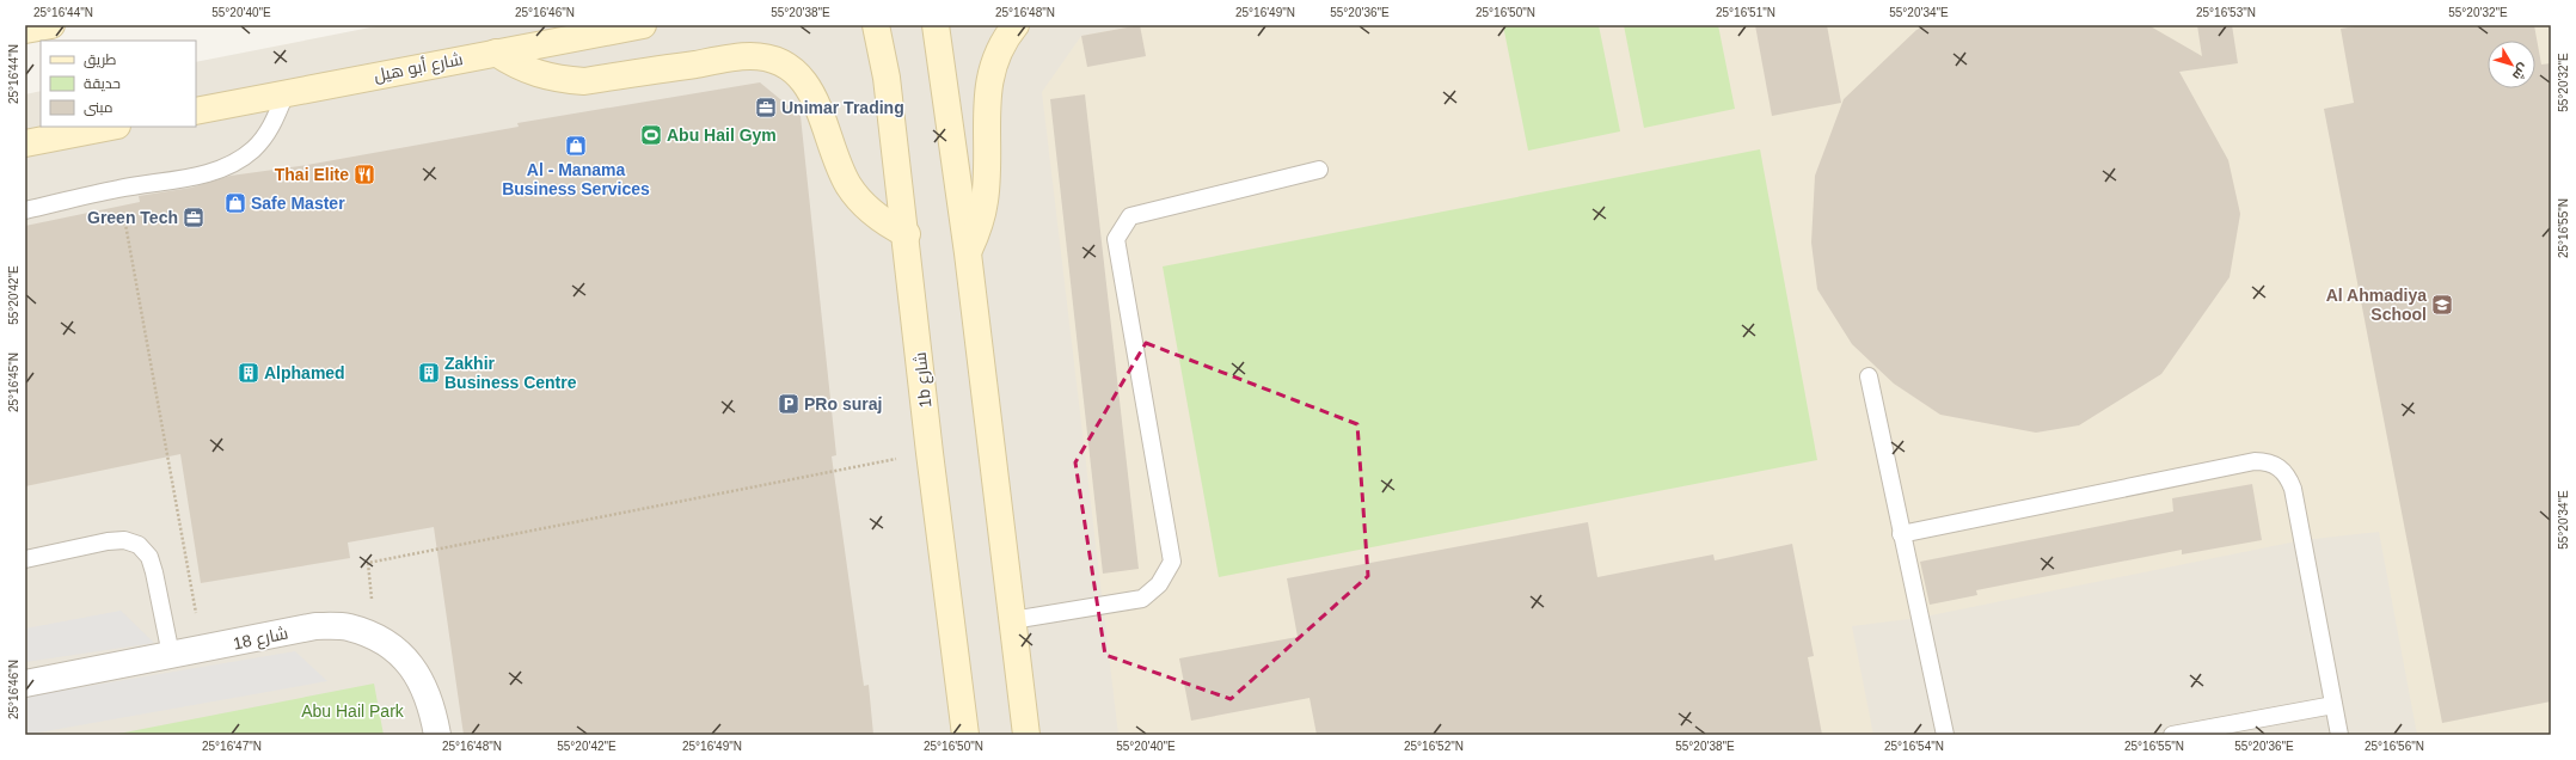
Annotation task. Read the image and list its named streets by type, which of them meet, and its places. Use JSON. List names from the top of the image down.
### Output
{
  "streets": {
    "street": ["شارع أبو هيل", "1b شارع", "شارع 18"]
  },
  "parks": ["Abu Hail Park"],
  "places": {
    "office": ["Unimar Trading", "Green Tech"],
    "sports": ["Abu Hail Gym"],
    "shop": ["Al - Manama Business Services", "Safe Master"],
    "restaurant": ["Thai Elite"],
    "school or university": ["Al Ahmadiya School"],
    "building": ["Alphamed", "Zakhir Business Centre"],
    "parking": ["PRo suraj"]
  },
  "legend": ["طريق", "حديقة", "مبنى"],
  "north": "bottom right",
  "coordinates": [
    "25°16'44\"N",
    "55°20'40\"E",
    "25°16'46\"N",
    "55°20'38\"E",
    "25°16'48\"N",
    "25°16'49\"N",
    "55°20'36\"E",
    "25°16'50\"N",
    "25°16'51\"N",
    "55°20'34\"E",
    "25°16'53\"N",
    "55°20'32\"E",
    "25°16'55\"N",
    "55°20'42\"E",
    "25°16'45\"N",
    "25°16'47\"N",
    "25°16'52\"N",
    "25°16'54\"N",
    "25°16'56\"N"
  ]
}
